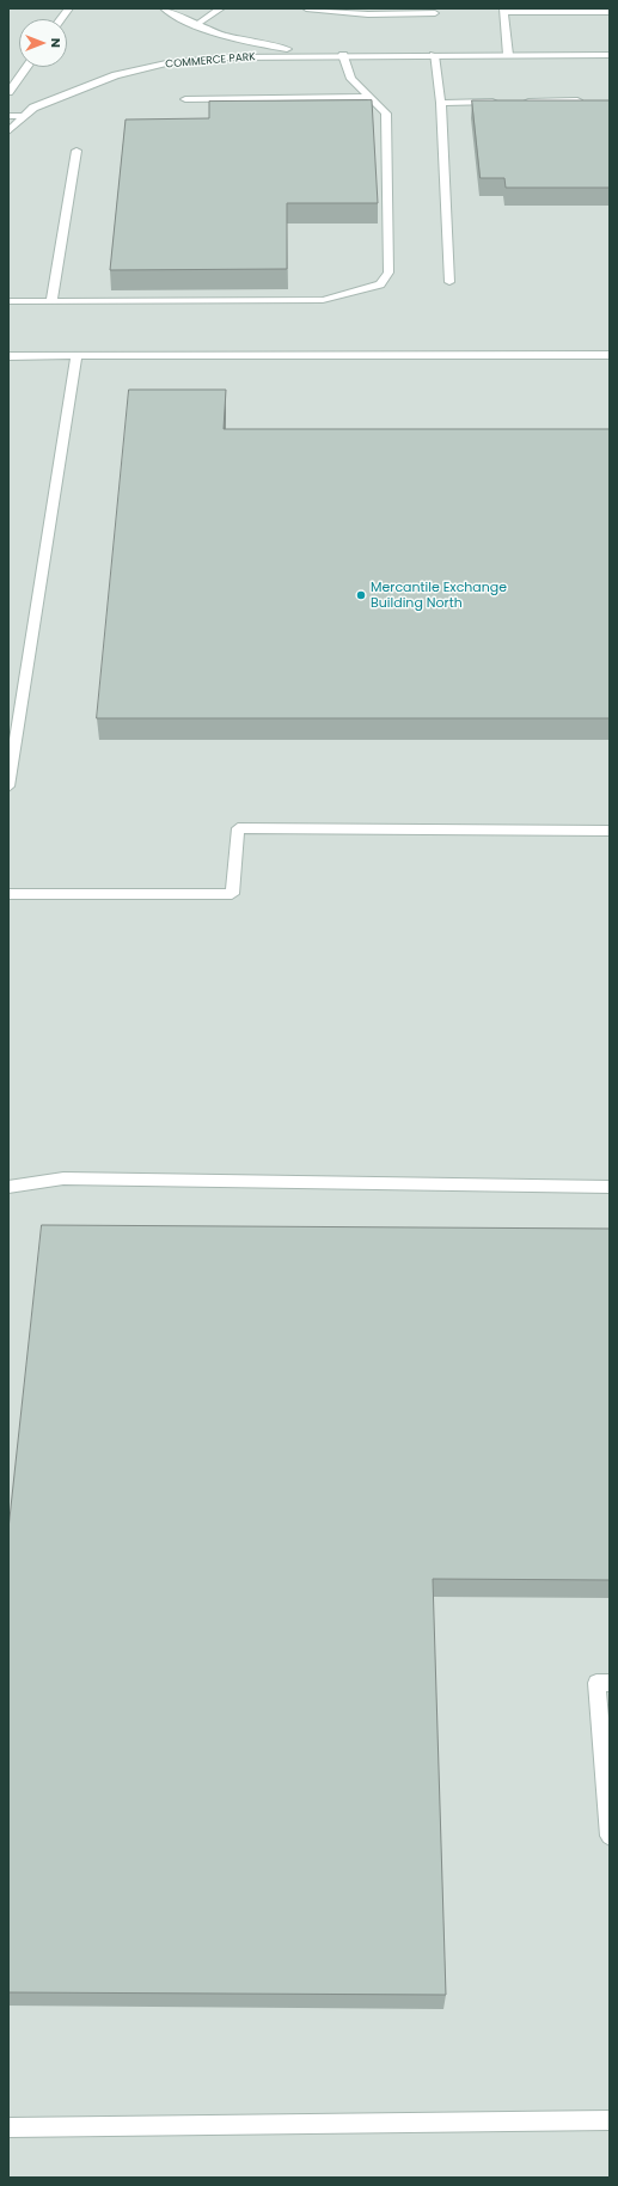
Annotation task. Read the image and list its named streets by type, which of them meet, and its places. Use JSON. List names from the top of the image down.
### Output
{
  "streets": {
    "street": ["COMMERCE PARK"]
  },
  "places": ["Mercantile Exchange Building North"],
  "north": "right"
}
